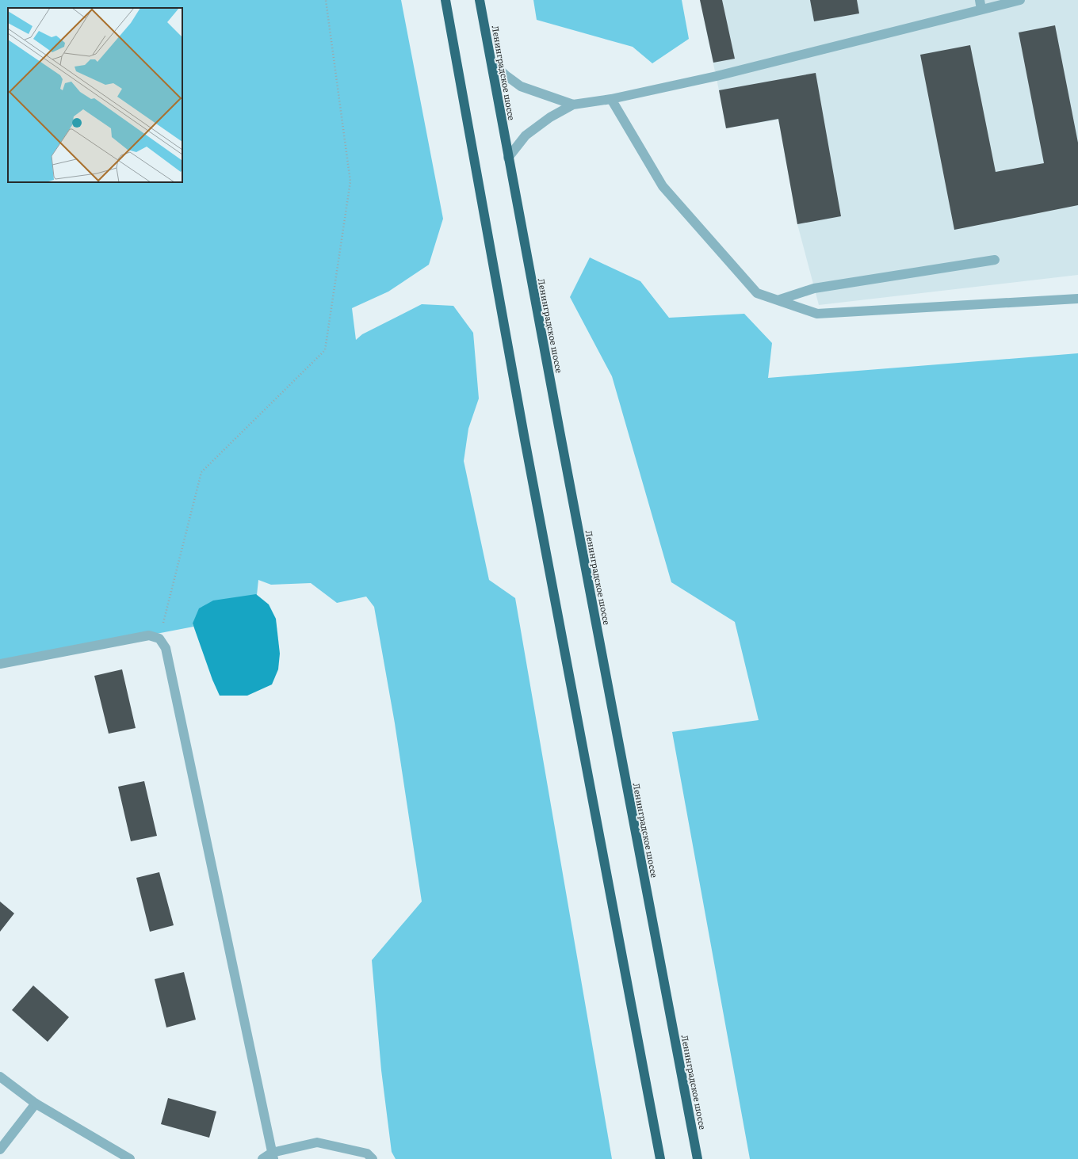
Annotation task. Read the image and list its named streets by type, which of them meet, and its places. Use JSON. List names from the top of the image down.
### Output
{
  "streets": {
    "highway": ["Ленинградское шоссе"]
  }
}
